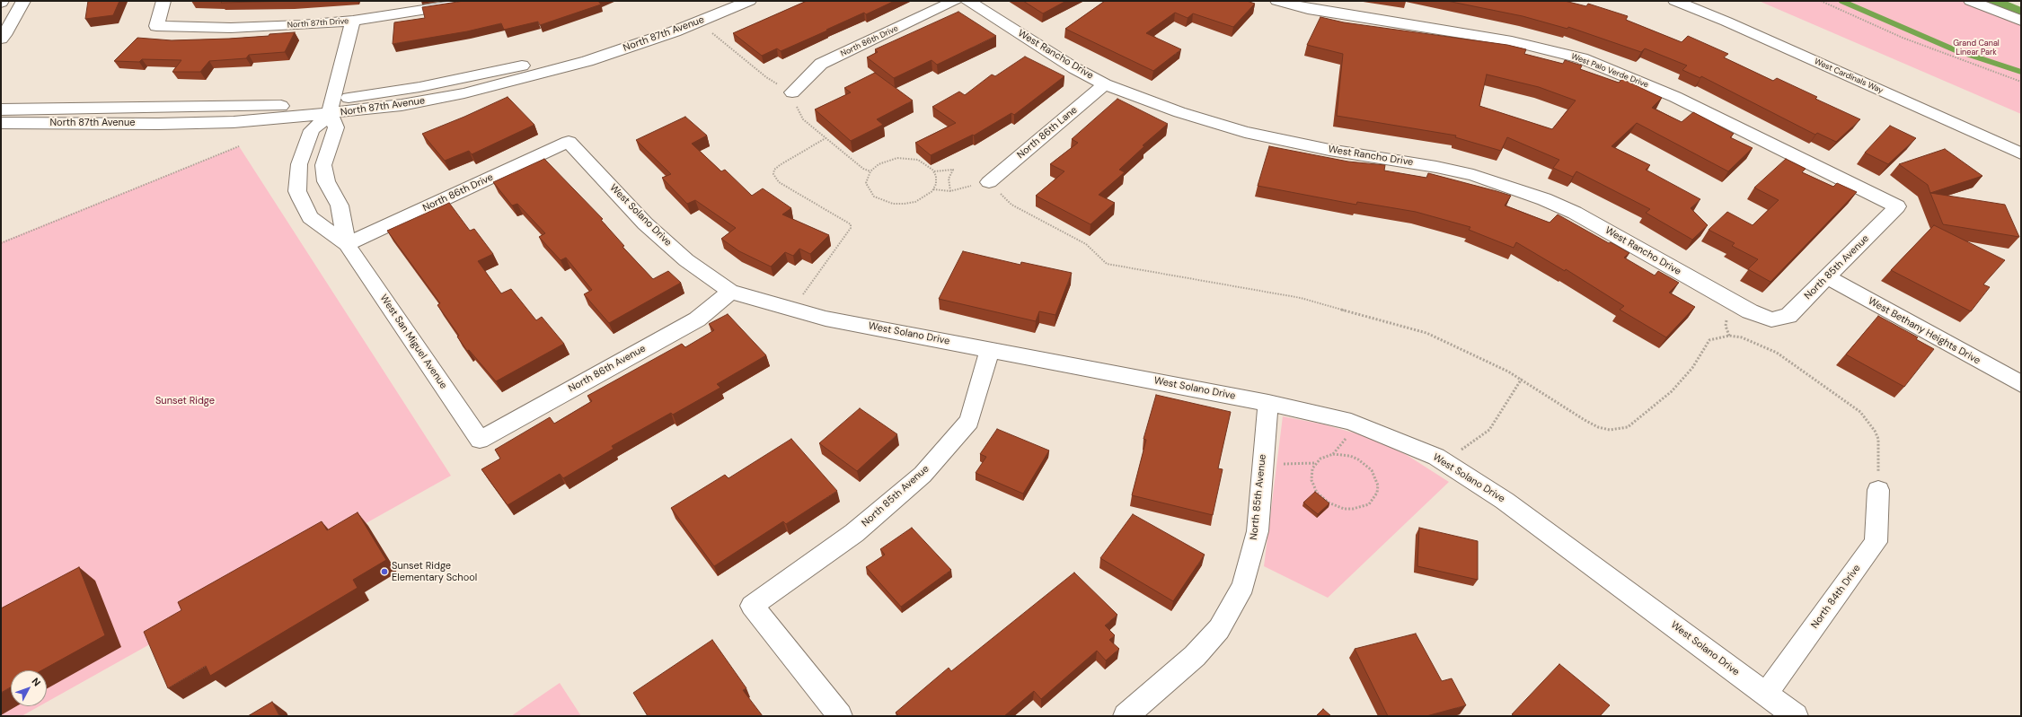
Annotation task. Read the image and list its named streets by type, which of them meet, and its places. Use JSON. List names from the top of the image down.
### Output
{
  "streets": {
    "street": [
      "North 87th Drive",
      "North 87th Avenue",
      "North 86th Drive",
      "West Rancho Drive",
      "West Palo Verde Drive",
      "West Cardinals Way",
      "North 86th Lane",
      "West Solano Drive",
      "North 85th Avenue",
      "West Bethany Heights Drive",
      "West San Miguel Avenue",
      "North 86th Avenue",
      "North 84th Drive"
    ]
  },
  "crossings": [
    ["North 87th Avenue", "West San Miguel Avenue"],
    ["North 86th Drive", "West Solano Drive"],
    ["North 86th Drive", "West San Miguel Avenue"],
    ["West Rancho Drive", "North 86th Lane"],
    ["West Rancho Drive", "North 85th Avenue"],
    ["West Palo Verde Drive", "North 85th Avenue"],
    ["West Solano Drive", "North 85th Avenue"],
    ["West Solano Drive", "North 86th Avenue"],
    ["West Solano Drive", "North 84th Drive"],
    ["North 85th Avenue", "West Bethany Heights Drive"],
    ["West San Miguel Avenue", "North 86th Avenue"]
  ],
  "parks": ["Grand Canal Linear Park", "Sunset Ridge"],
  "places": ["Sunset Ridge Elementary School"],
  "north": "top right"
}
